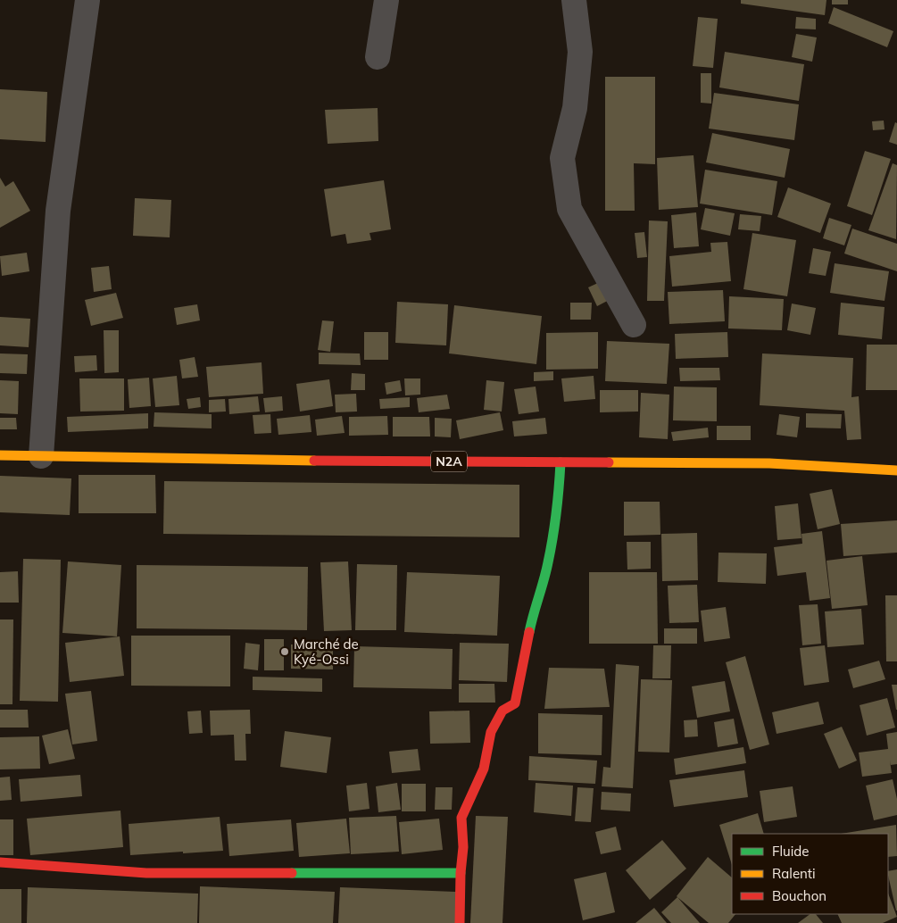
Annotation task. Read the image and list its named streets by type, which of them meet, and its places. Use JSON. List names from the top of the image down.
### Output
{
  "streets": {
    "main road": ["N2A"]
  },
  "places": ["Marché de Kyé-Ossi"],
  "legend": ["Fluide", "Ralenti", "Bouchon"]
}
